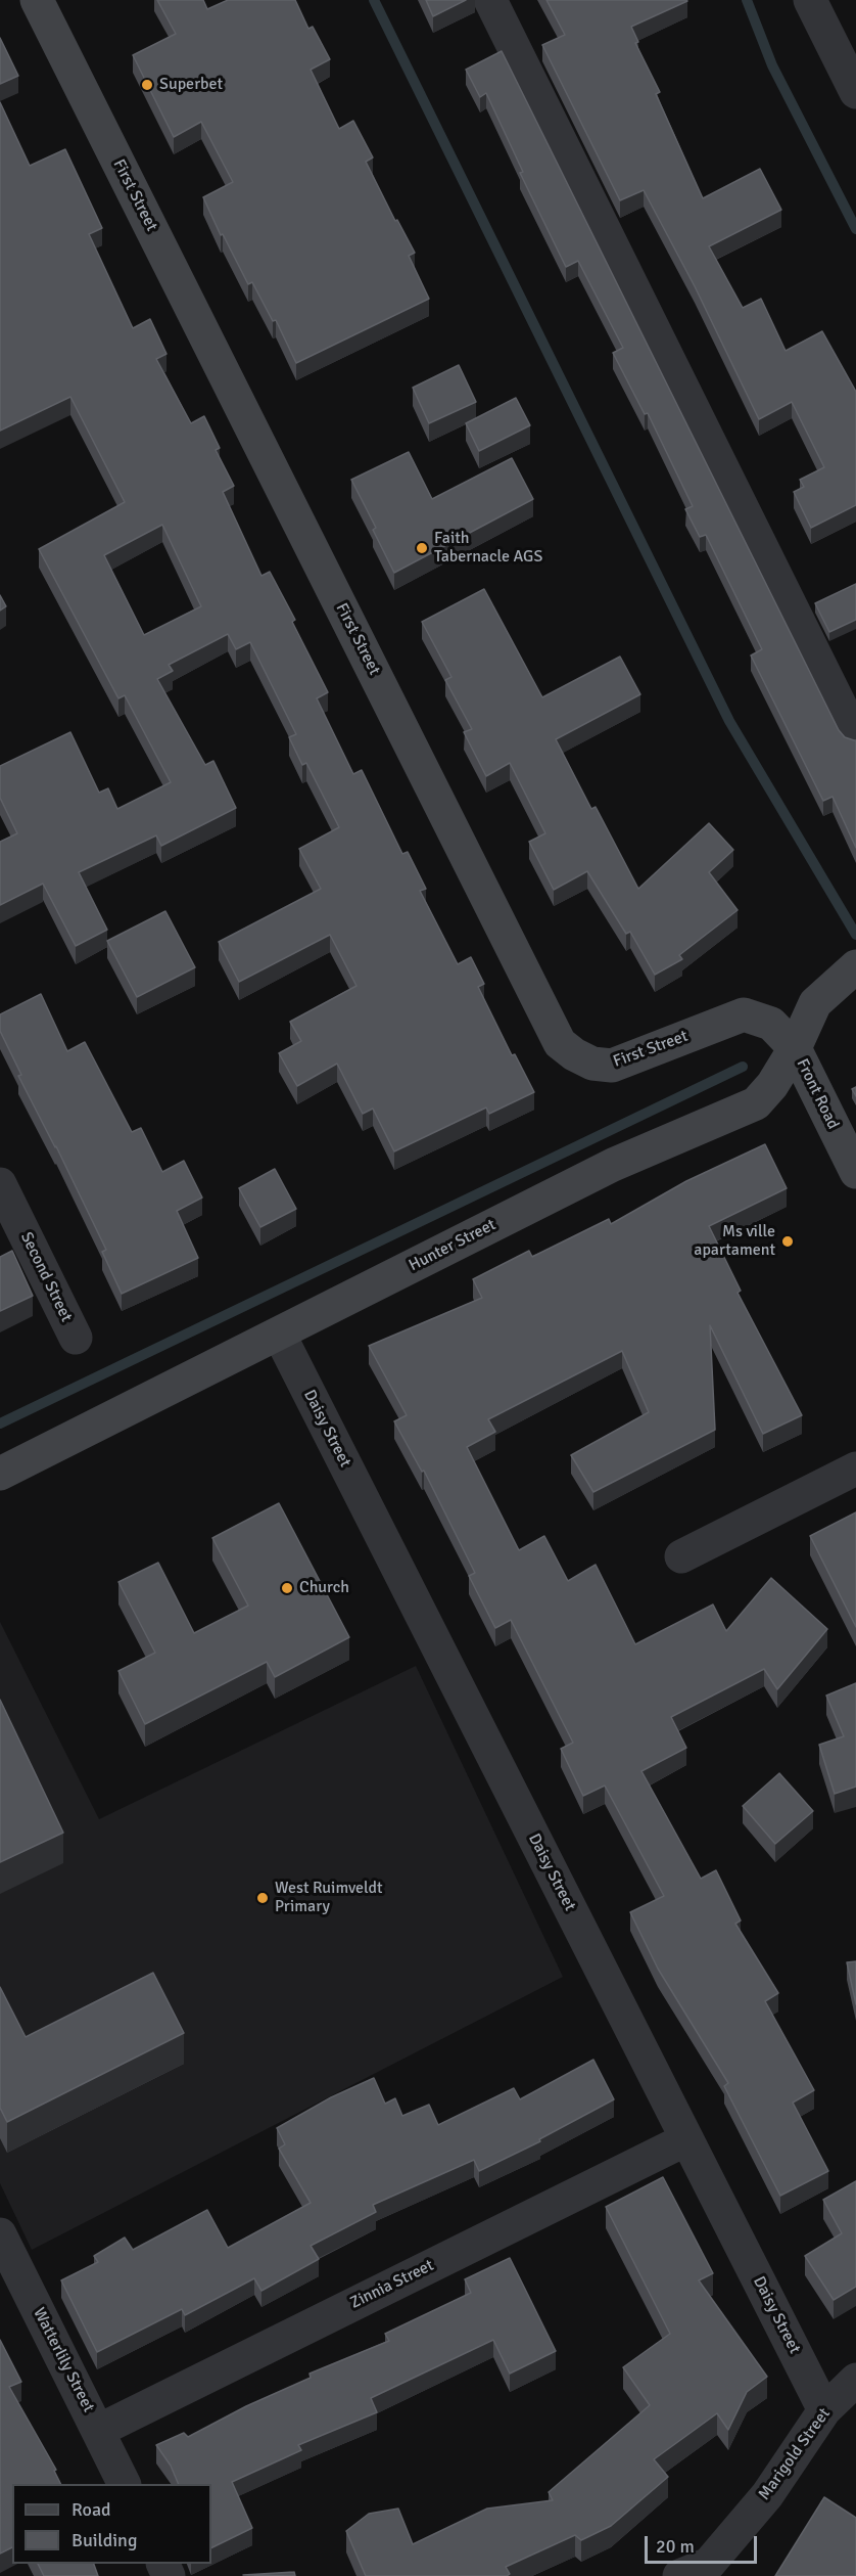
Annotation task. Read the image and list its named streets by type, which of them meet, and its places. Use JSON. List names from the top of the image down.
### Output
{
  "streets": {
    "street": [
      "First Street",
      "Front Road",
      "Hunter Street",
      "Second Street",
      "Daisy Street",
      "Zinnia Street",
      "Watterlily Street",
      "Marigold Street"
    ]
  },
  "crossings": [
    ["First Street", "Front Road"],
    ["First Street", "Hunter Street"],
    ["Front Road", "Hunter Street"],
    ["Hunter Street", "Daisy Street"],
    ["Daisy Street", "Zinnia Street"],
    ["Daisy Street", "Marigold Street"],
    ["Zinnia Street", "Watterlily Street"]
  ],
  "places": [
    "Superbet",
    "Faith Tabernacle AGS",
    "Ms ville apartament",
    "Church",
    "West Ruimveldt Primary"
  ],
  "legend": ["Road", "Building"],
  "scale_bar": "20 m"
}
